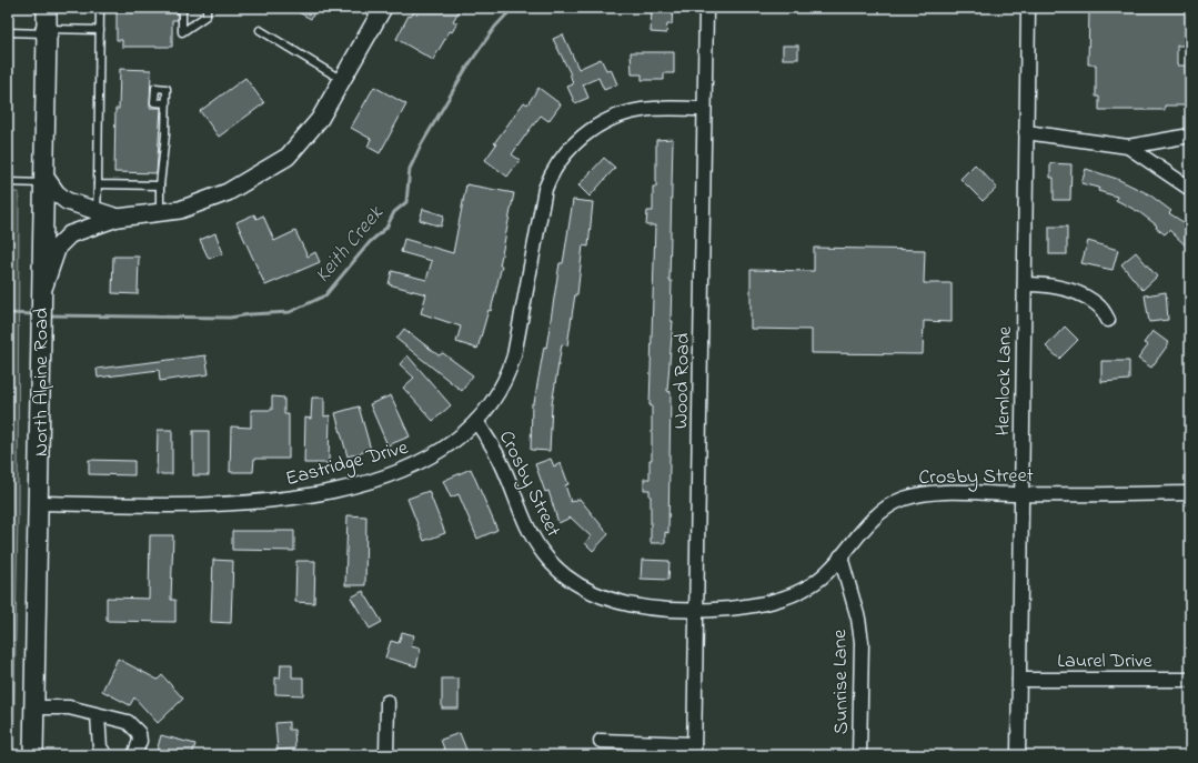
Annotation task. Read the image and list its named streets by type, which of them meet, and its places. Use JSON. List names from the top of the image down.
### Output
{
  "streets": {
    "main road": ["North Alpine Road"],
    "street": [
      "Wood Road",
      "Hemlock Lane",
      "Eastridge Drive",
      "Crosby Street",
      "Laurel Drive",
      "Sunrise Lane"
    ]
  },
  "crossings": [
    ["Wood Road", "Eastridge Drive"],
    ["Wood Road", "Crosby Street"],
    ["Hemlock Lane", "Crosby Street"],
    ["Hemlock Lane", "Laurel Drive"],
    ["North Alpine Road", "Eastridge Drive"],
    ["Eastridge Drive", "Crosby Street"],
    ["Crosby Street", "Sunrise Lane"]
  ],
  "water": ["Keith Creek"]
}
